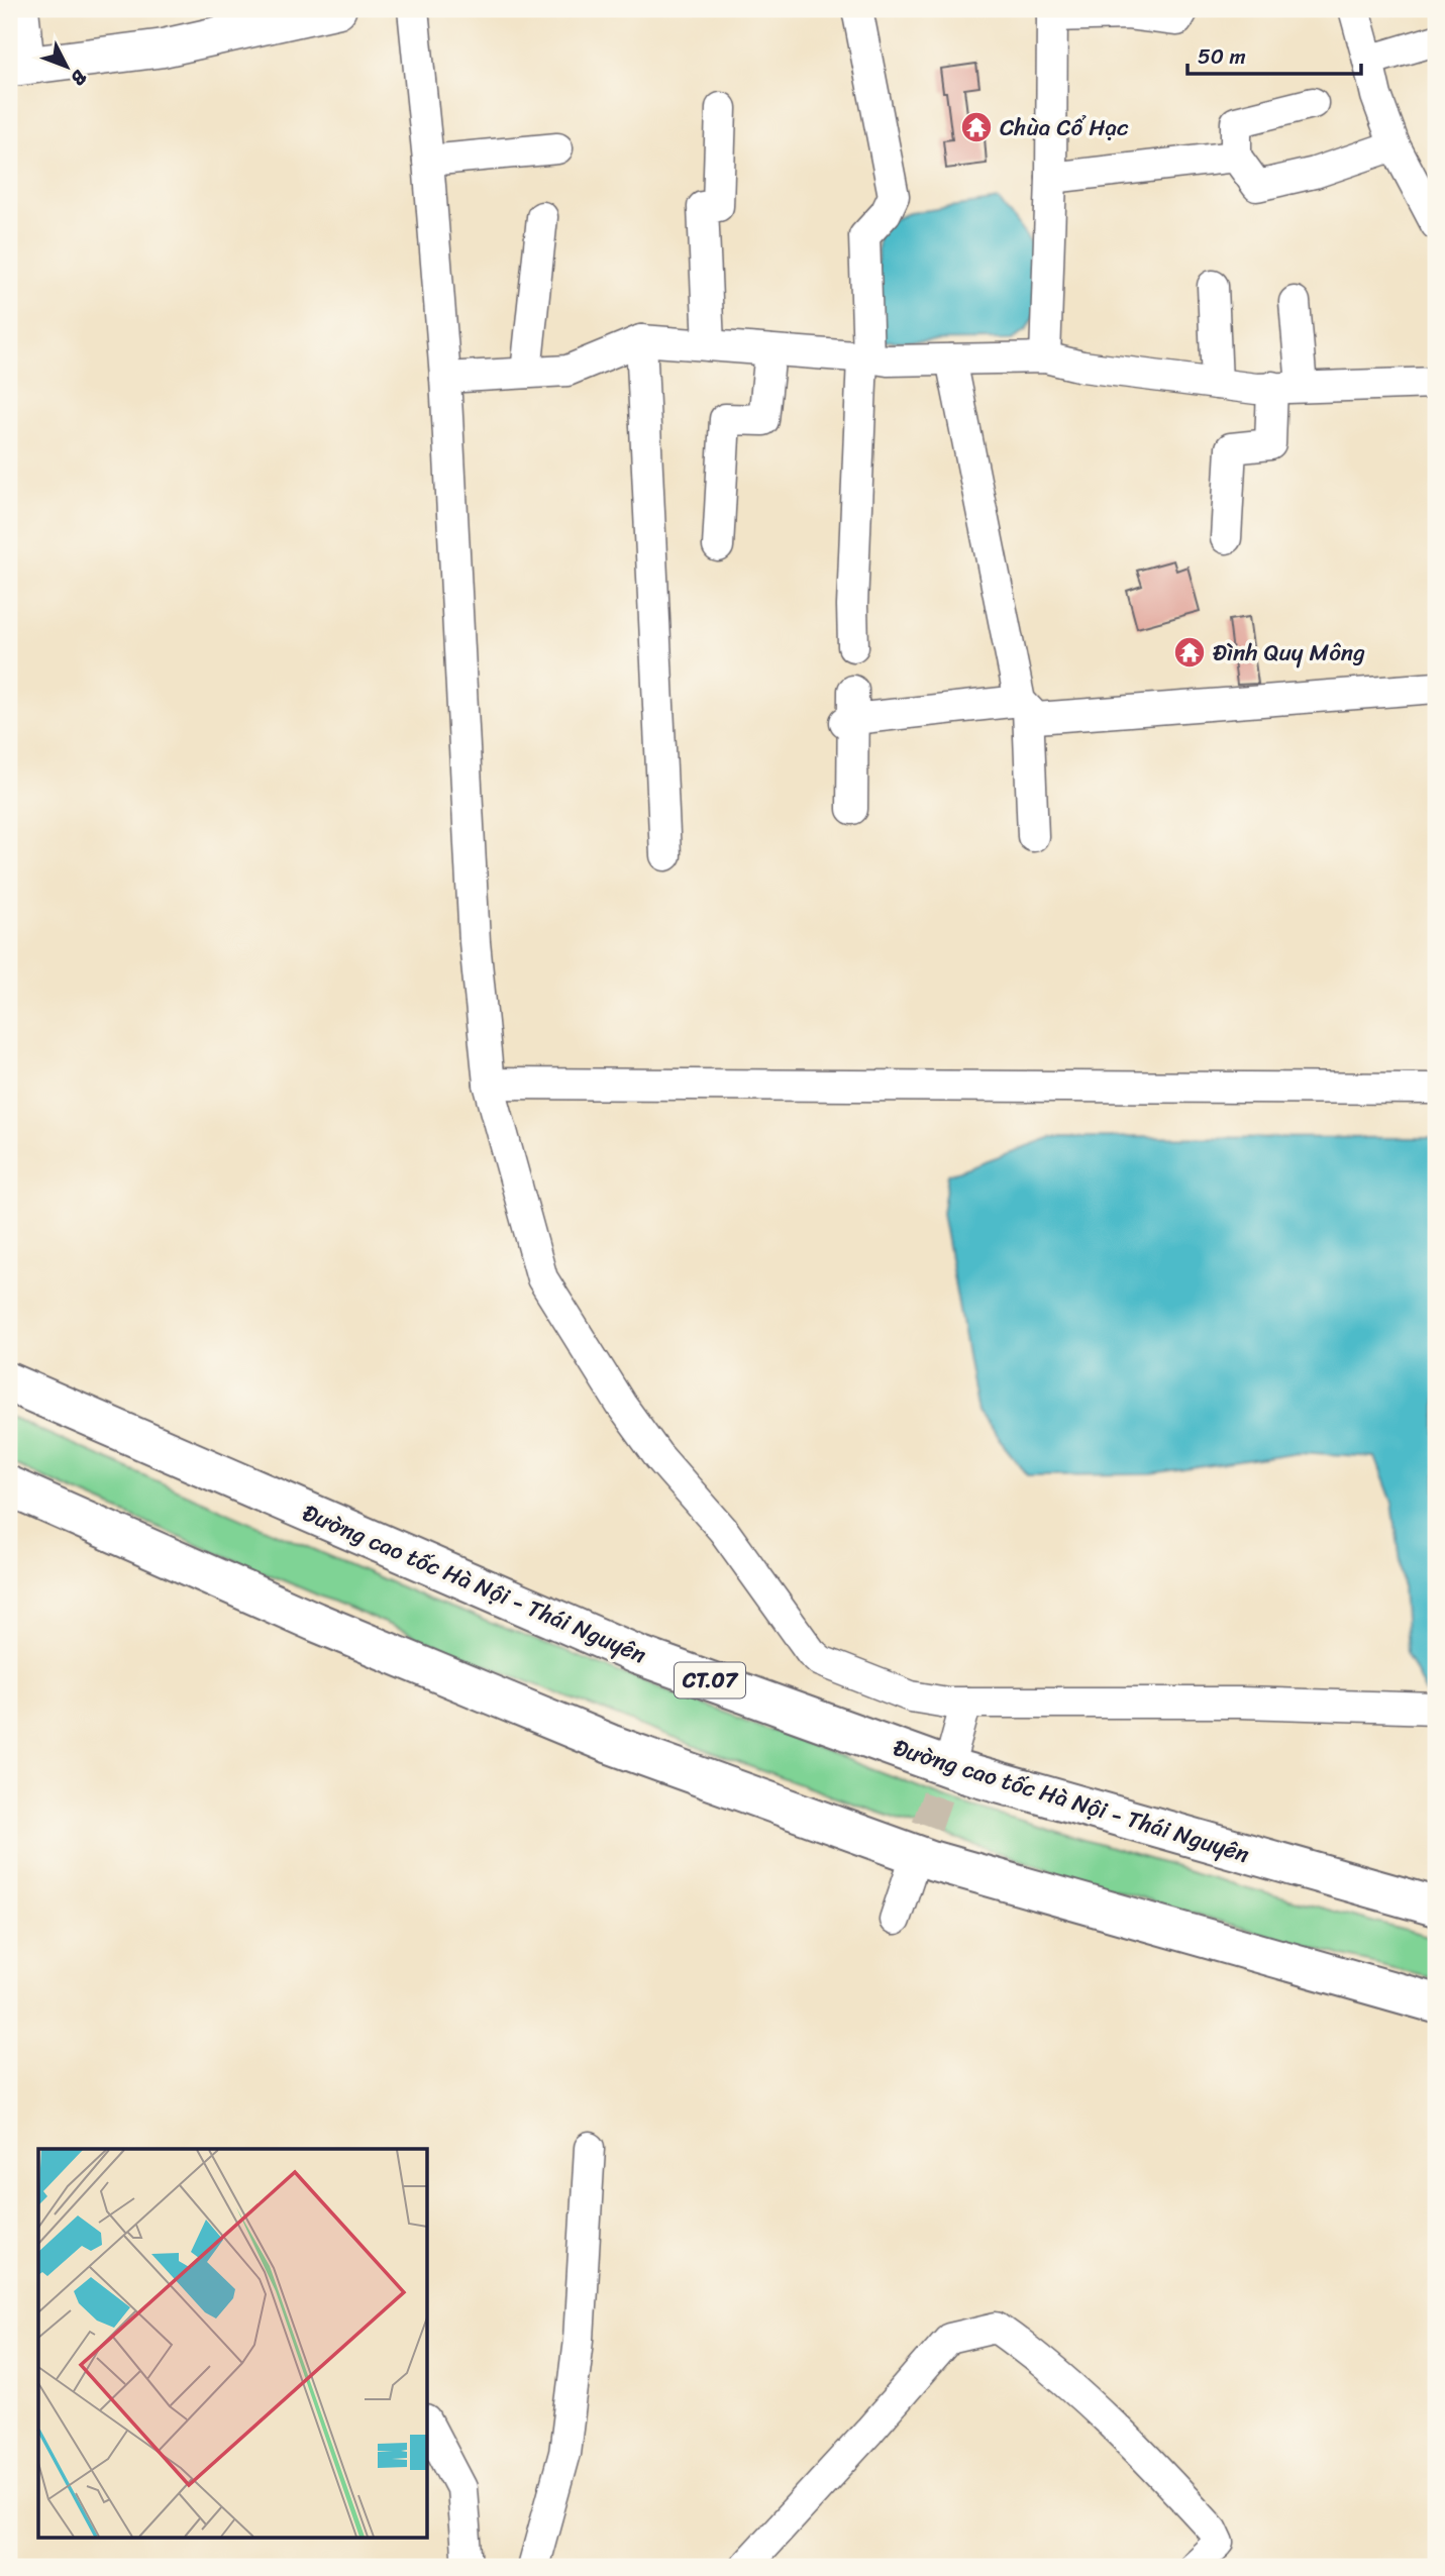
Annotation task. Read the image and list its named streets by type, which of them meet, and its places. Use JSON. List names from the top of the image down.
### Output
{
  "streets": {
    "highway": ["Đường cao tốc Hà Nội - Thái Nguyên", "CT.07"]
  },
  "places": {
    "temple": ["Chùa Cổ Hạc", "Đình Quy Mông"]
  },
  "scale_bar": "50 m",
  "north": "bottom right"
}
